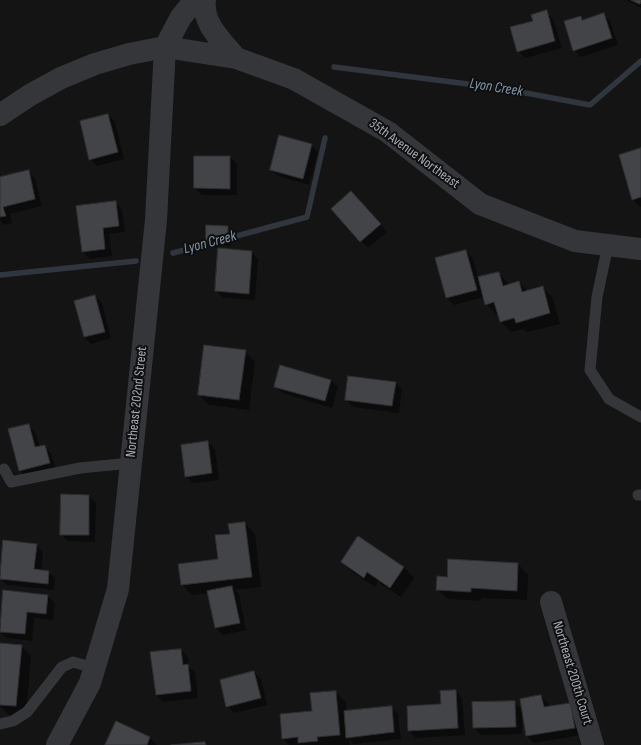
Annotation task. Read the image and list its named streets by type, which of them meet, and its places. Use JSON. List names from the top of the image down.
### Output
{
  "streets": {
    "street": ["35th Avenue Northeast", "Northeast 202nd Street", "Northeast 200th Court"]
  },
  "crossings": [
    ["35th Avenue Northeast", "Northeast 202nd Street"]
  ],
  "water": ["Lyon Creek"]
}
